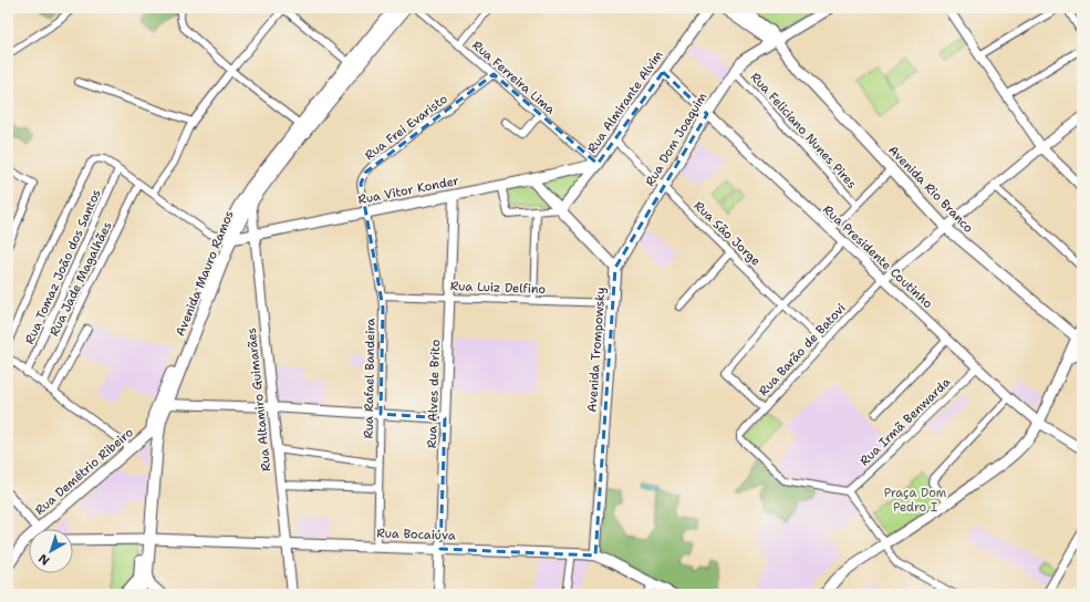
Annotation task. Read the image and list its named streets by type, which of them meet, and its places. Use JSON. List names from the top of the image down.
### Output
{
  "streets": {
    "main road": [
      "Rua Almirante Alvim",
      "Rua Dom Joaquim",
      "Avenida Rio Branco",
      "Rua Vitor Konder",
      "Avenida Mauro Ramos",
      "Avenida Trompowsky",
      "Rua Demétrio Ribeiro",
      "Rua Bocaiúva"
    ],
    "street": [
      "Rua Ferreira Lima",
      "Rua Frei Evaristo",
      "Rua Feliciano Nunes Pires",
      "Rua São Jorge",
      "Rua Presidente Coutinho",
      "Rua Tomaz João dos Santos",
      "Rua Jade Magalhães",
      "Rua Luiz Delfino",
      "Rua Barão de Batovi",
      "Rua Rafael Bandeira",
      "Rua Alves de Brito",
      "Rua Altamiro Guimarães",
      "Rua Irmã Benwarda"
    ]
  },
  "crossings": [
    ["Rua Ferreira Lima", "Rua Almirante Alvim"],
    ["Rua Ferreira Lima", "Rua Frei Evaristo"],
    ["Rua Ferreira Lima", "Rua Vitor Konder"],
    ["Rua Almirante Alvim", "Rua Vitor Konder"],
    ["Rua Almirante Alvim", "Rua São Jorge"],
    ["Rua Almirante Alvim", "Rua Presidente Coutinho"],
    ["Rua Frei Evaristo", "Rua Vitor Konder"],
    ["Rua Frei Evaristo", "Rua Rafael Bandeira"],
    ["Rua Feliciano Nunes Pires", "Rua Dom Joaquim"],
    ["Rua Dom Joaquim", "Avenida Rio Branco"],
    ["Rua Dom Joaquim", "Rua São Jorge"],
    ["Rua Dom Joaquim", "Rua Presidente Coutinho"],
    ["Rua Dom Joaquim", "Avenida Trompowsky"],
    ["Rua Vitor Konder", "Avenida Mauro Ramos"],
    ["Rua Vitor Konder", "Rua Rafael Bandeira"],
    ["Rua Vitor Konder", "Rua Alves de Brito"],
    ["Rua Vitor Konder", "Rua Altamiro Guimarães"],
    ["Rua São Jorge", "Rua Barão de Batovi"],
    ["Rua Presidente Coutinho", "Rua Barão de Batovi"],
    ["Rua Presidente Coutinho", "Rua Irmã Benwarda"],
    ["Avenida Mauro Ramos", "Rua Altamiro Guimarães"],
    ["Avenida Mauro Ramos", "Rua Demétrio Ribeiro"],
    ["Avenida Mauro Ramos", "Rua Bocaiúva"],
    ["Rua Luiz Delfino", "Avenida Trompowsky"],
    ["Rua Luiz Delfino", "Rua Rafael Bandeira"],
    ["Rua Luiz Delfino", "Rua Alves de Brito"],
    ["Avenida Trompowsky", "Rua Bocaiúva"],
    ["Rua Barão de Batovi", "Rua Irmã Benwarda"],
    ["Rua Rafael Bandeira", "Rua Bocaiúva"],
    ["Rua Alves de Brito", "Rua Bocaiúva"],
    ["Rua Altamiro Guimarães", "Rua Bocaiúva"]
  ],
  "parks": ["Praça Dom Pedro I"],
  "north": "bottom left"
}
